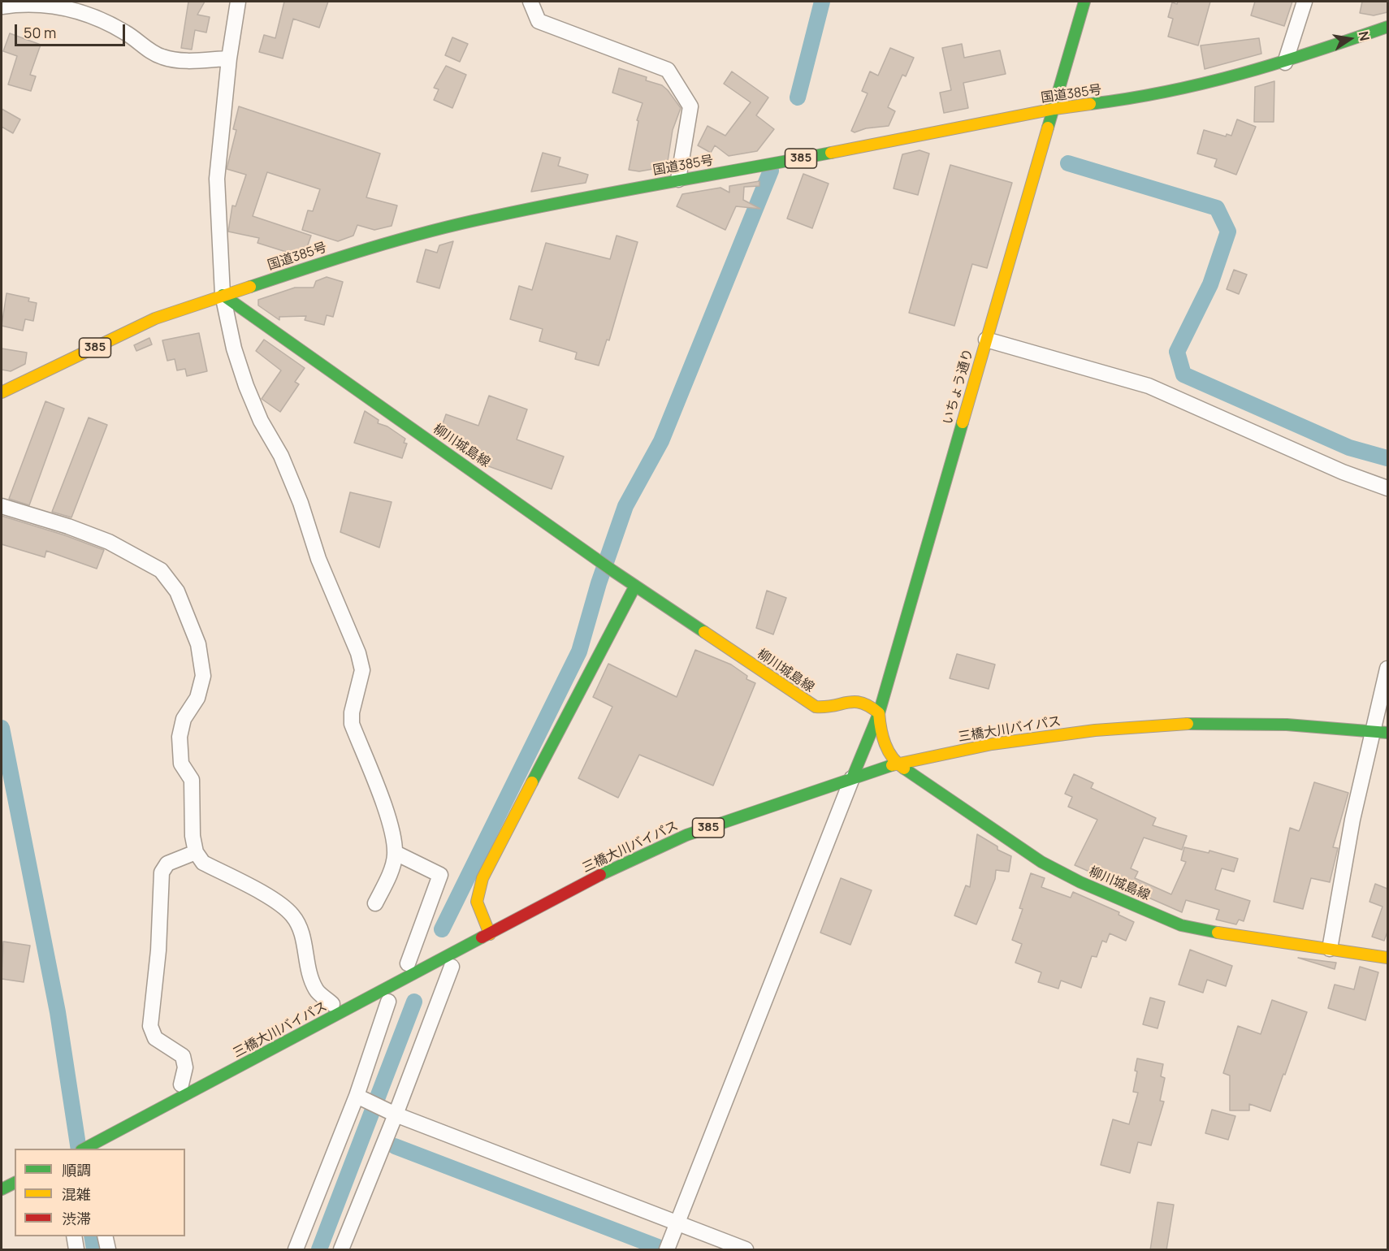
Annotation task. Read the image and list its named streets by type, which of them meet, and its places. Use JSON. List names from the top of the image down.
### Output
{
  "streets": {
    "main road": [
      "国道385号",
      "385",
      "いちょう通り",
      "柳川城島線",
      "三橋大川バイパス"
    ]
  },
  "crossings": [
    ["国道385号", "いちょう通り"],
    ["国道385号", "柳川城島線"],
    ["いちょう通り", "柳川城島線"],
    ["いちょう通り", "三橋大川バイパス"],
    ["柳川城島線", "三橋大川バイパス"]
  ],
  "legend": ["順調", "混雑", "渋滞"],
  "scale_bar": "50 m",
  "north": "right"
}
